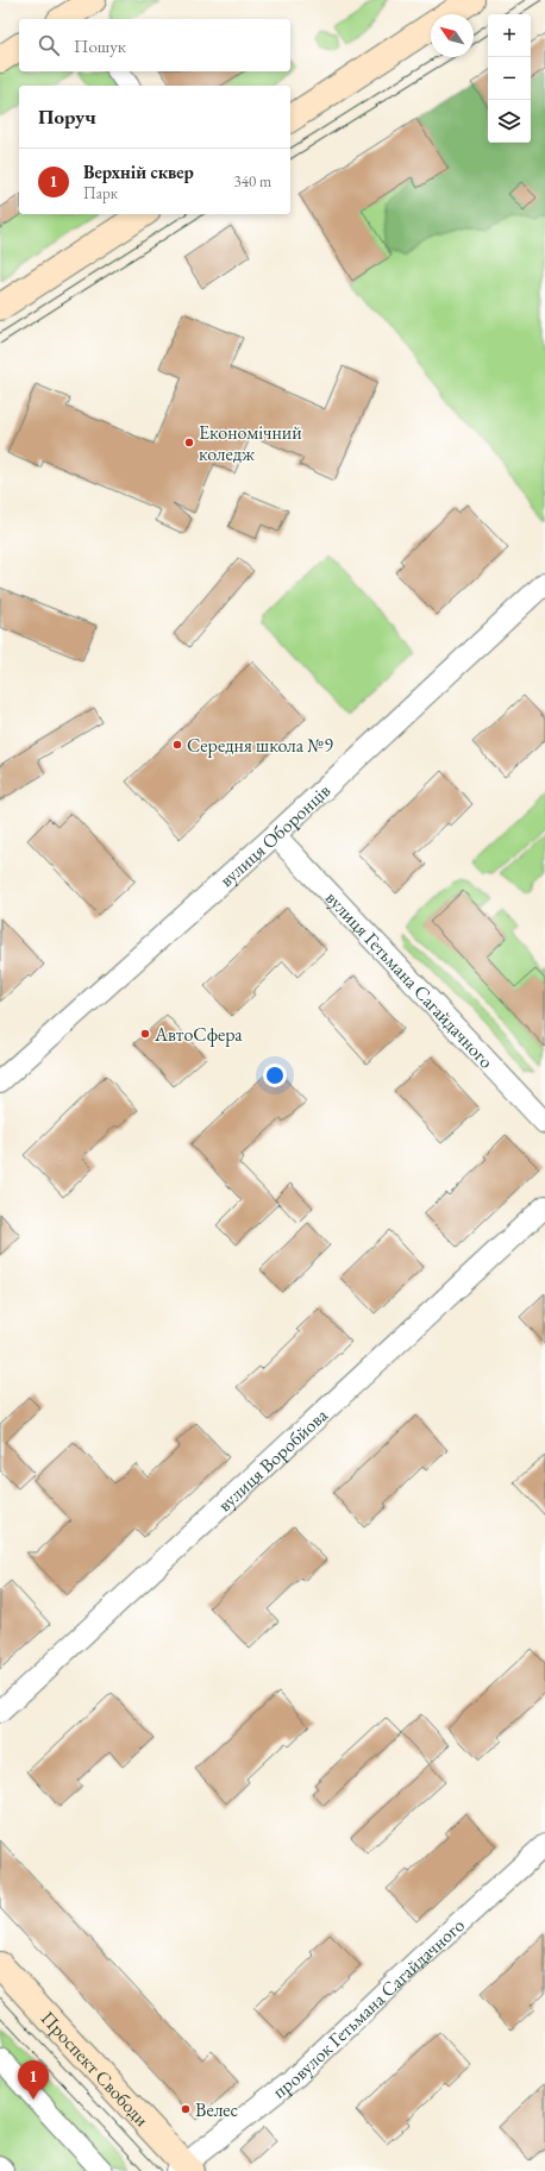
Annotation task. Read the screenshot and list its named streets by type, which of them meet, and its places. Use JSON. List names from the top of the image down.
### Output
{
  "streets": {
    "main road": ["Проспект Свободи"],
    "street": [
      "вулиця Оборонців",
      "вулиця Гетьмана Сагайдачного",
      "вулиця Воробйова",
      "провулок Гетьмана Сагайдачного"
    ]
  },
  "crossings": [
    ["вулиця Оборонців", "вулиця Гетьмана Сагайдачного"],
    ["провулок Гетьмана Сагайдачного", "Проспект Свободи"]
  ],
  "places": [
    "Економічний коледж",
    "Середня школа №9",
    "АвтоСфера",
    "Велес"
  ],
  "north": "top left",
  "page": {
    "map_buttons": ["+", "−"],
    "search": "Пошук",
    "heading": "Поруч",
    "list": [
      {
        "mark": "1",
        "name": "Верхній сквер",
        "note": "Парк",
        "value": "340 m"
      }
    ],
    "pins": "1"
  }
}
